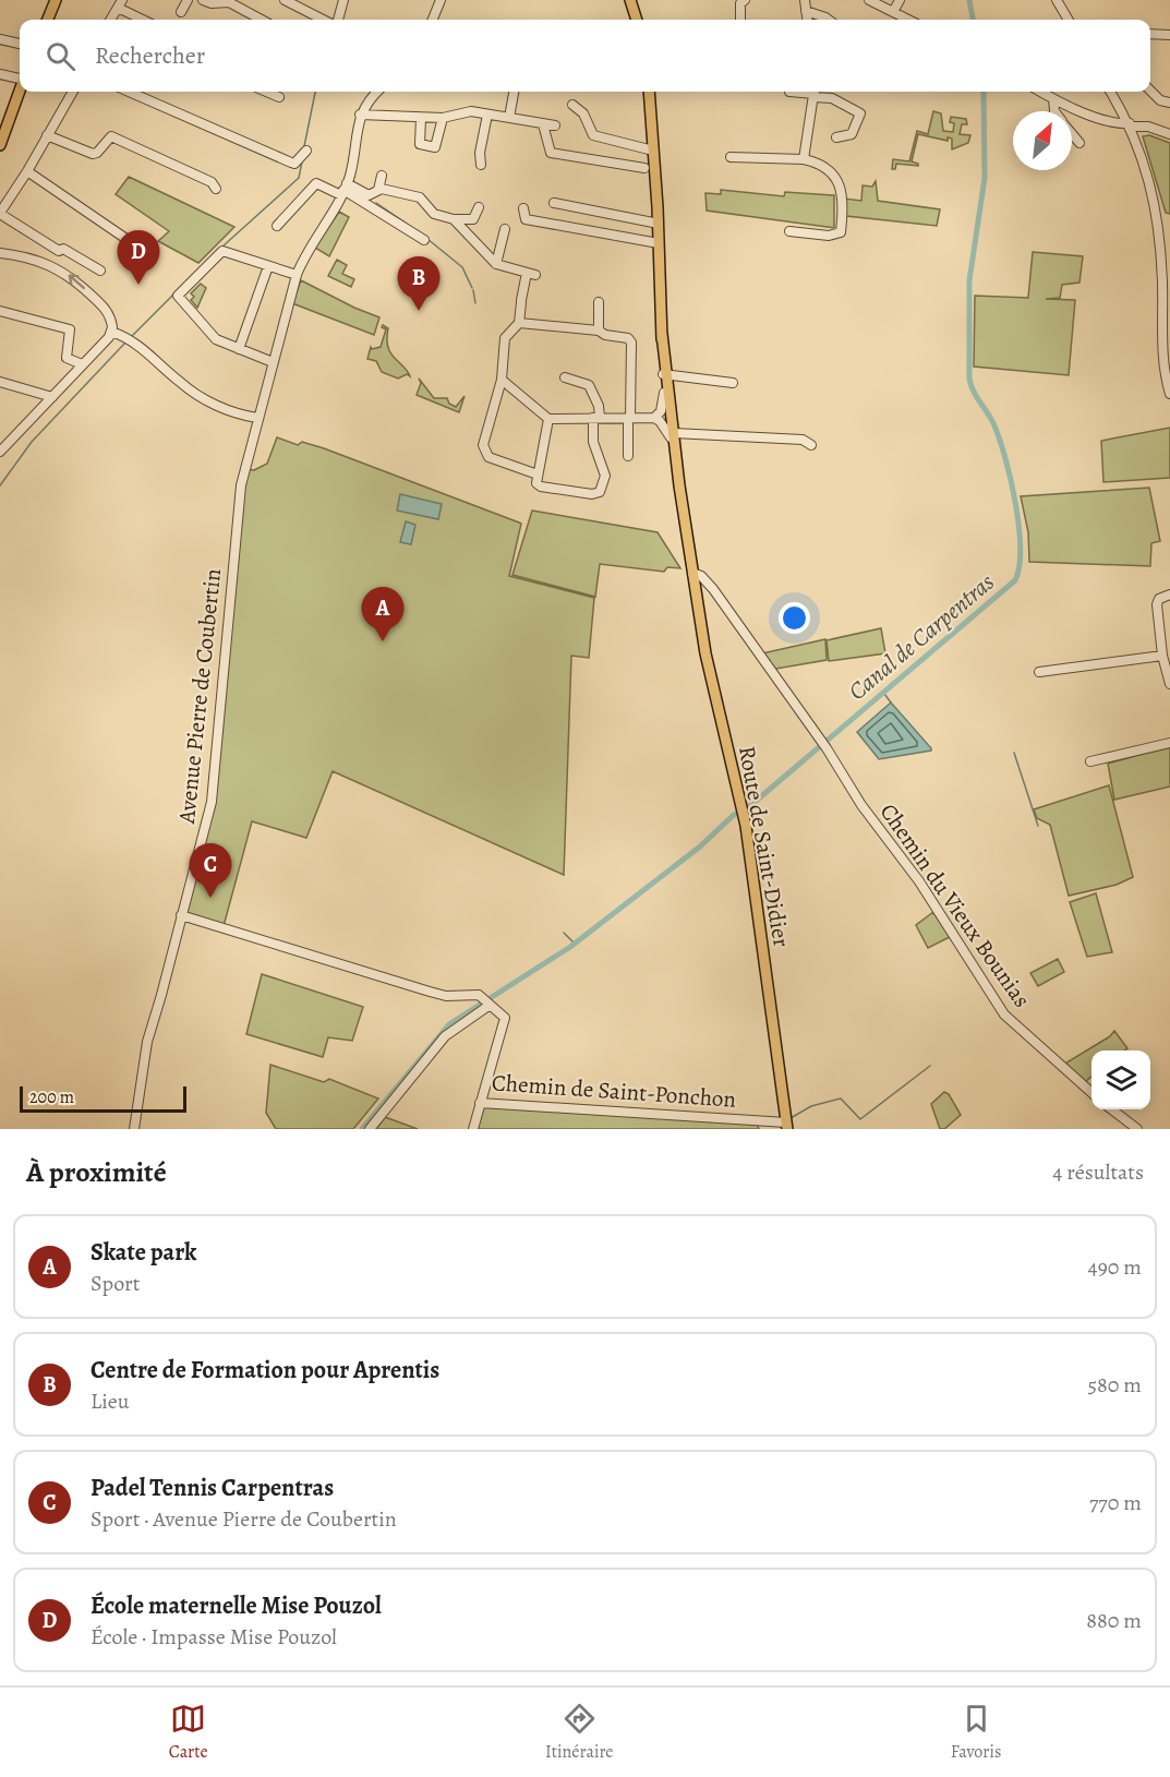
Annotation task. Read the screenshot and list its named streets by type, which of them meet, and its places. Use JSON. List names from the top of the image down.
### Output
{
  "streets": {
    "main road": ["Route de Saint-Didier"],
    "street": ["Avenue Pierre de Coubertin", "Chemin du Vieux Bounias", "Chemin de Saint-Ponchon"]
  },
  "crossings": [
    ["Route de Saint-Didier", "Chemin du Vieux Bounias"],
    ["Route de Saint-Didier", "Chemin de Saint-Ponchon"]
  ],
  "water": ["Canal de Carpentras"],
  "scale_bar": "200 m",
  "north": "top right",
  "page": {
    "search": "Rechercher",
    "pins": [
      "D",
      "B",
      "A",
      "C"
    ],
    "scale": "200 m",
    "heading": ["À proximité", "4 résultats"],
    "list": [
      {
        "mark": "A",
        "name": "Skate park",
        "note": "Sport",
        "value": "490 m"
      },
      {
        "mark": "B",
        "name": "Centre de Formation pour Aprentis",
        "note": "Lieu",
        "value": "580 m"
      },
      {
        "mark": "C",
        "name": "Padel Tennis Carpentras",
        "note": "Sport · Avenue Pierre de Coubertin",
        "value": "770 m"
      },
      {
        "mark": "D",
        "name": "École maternelle Mise Pouzol",
        "note": "École · Impasse Mise Pouzol",
        "value": "880 m"
      }
    ],
    "nav": ["Carte", "Itinéraire", "Favoris"]
  }
}
